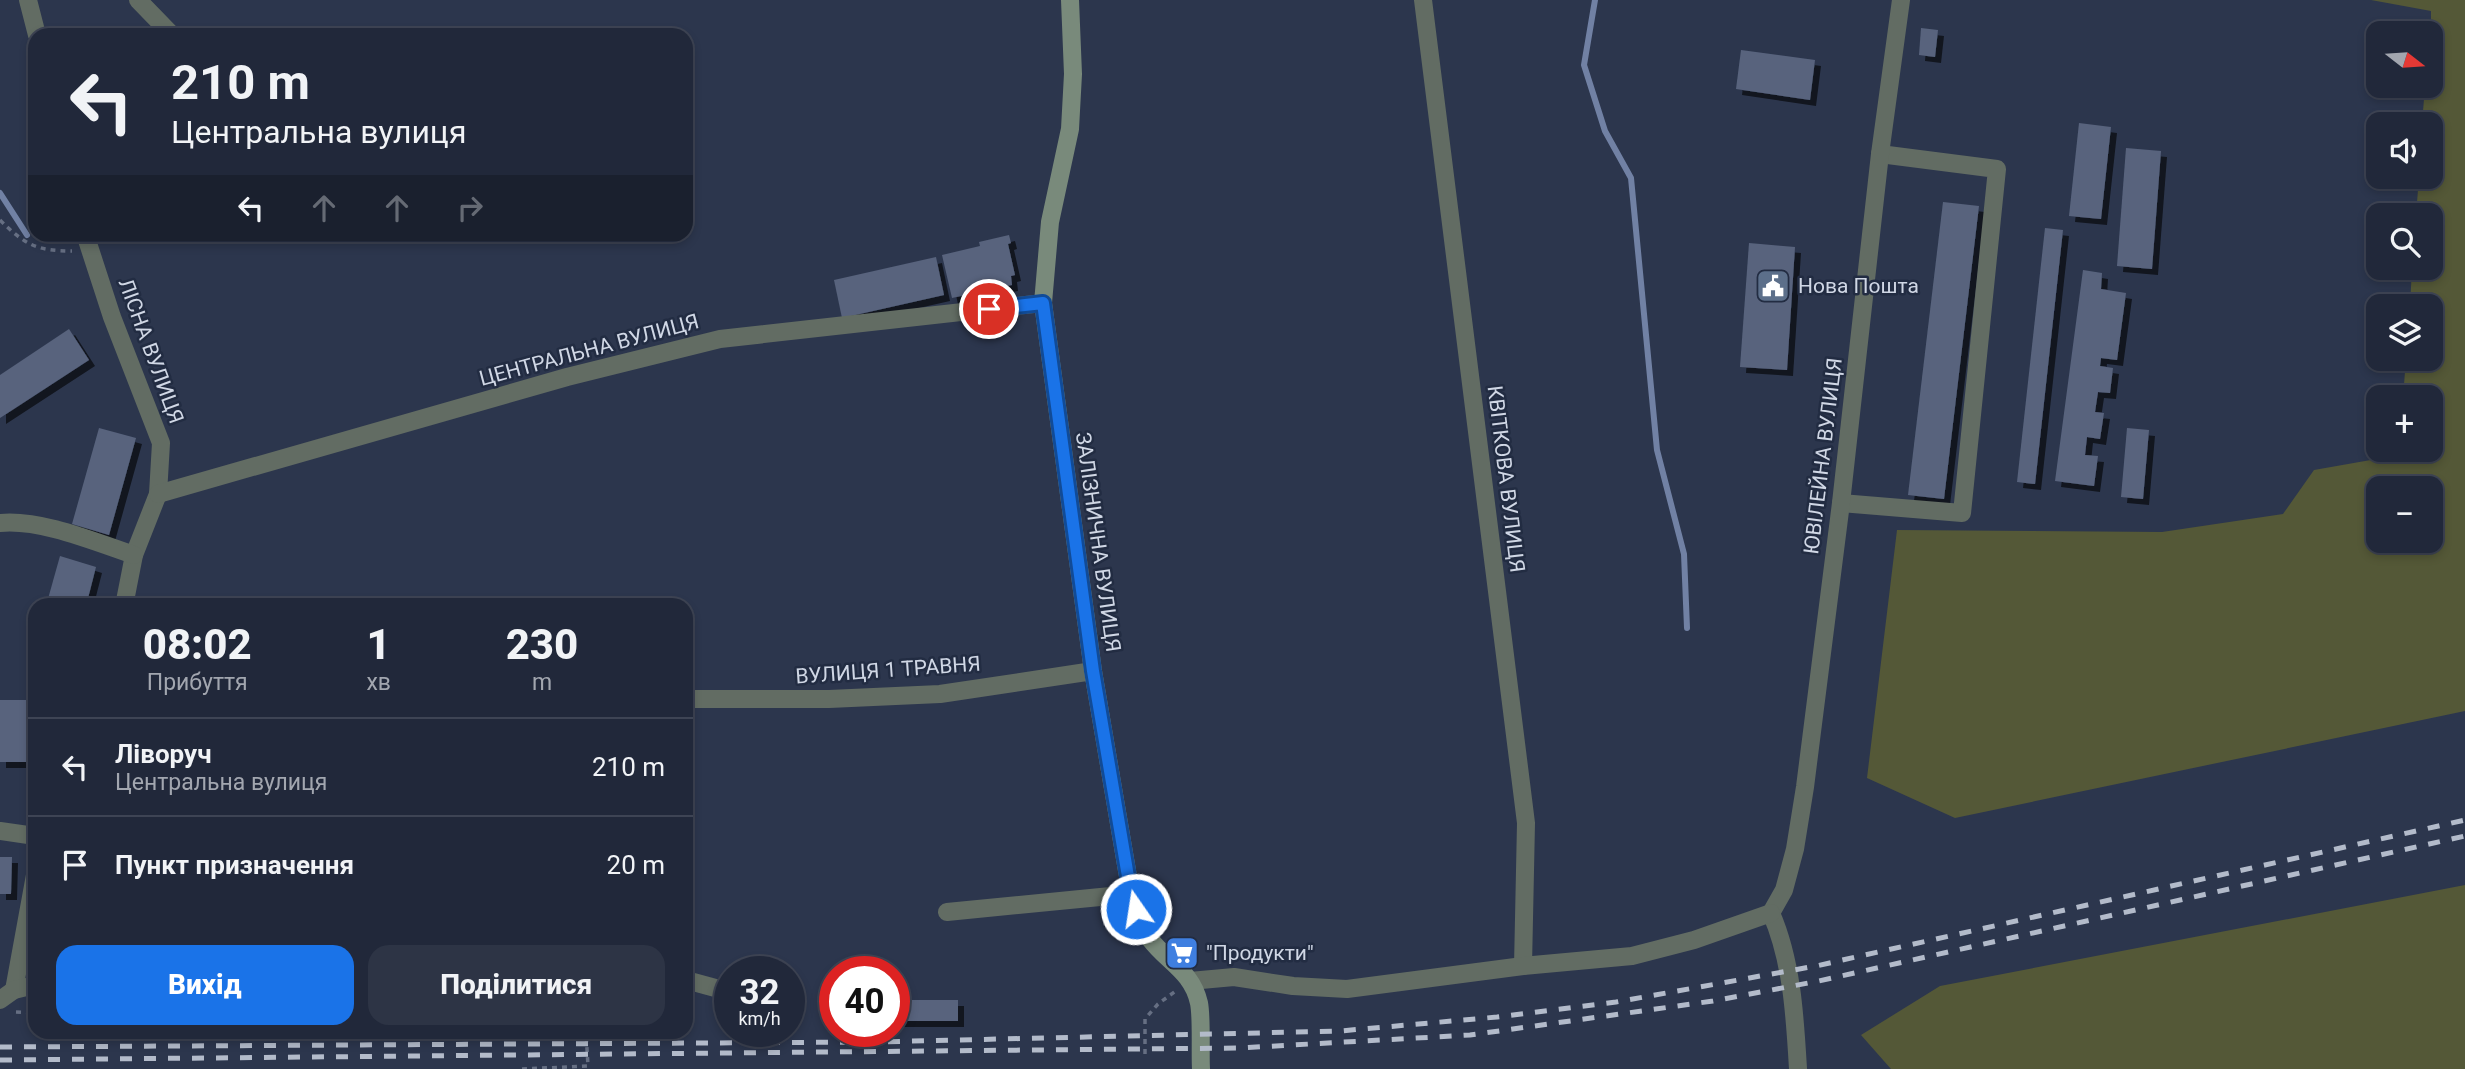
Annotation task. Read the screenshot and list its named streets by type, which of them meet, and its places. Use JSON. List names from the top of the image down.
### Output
{
  "streets": {
    "street": [
      "ЦЕНТРАЛЬНА ВУЛИЦЯ",
      "ЛІСНА ВУЛИЦЯ",
      "ЮВІЛЕЙНА ВУЛИЦЯ",
      "КВІТКОВА ВУЛИЦЯ",
      "ЗАЛІЗНИЧНА ВУЛИЦЯ",
      "ВУЛИЦЯ 1 ТРАВНЯ"
    ]
  },
  "crossings": [
    ["ЦЕНТРАЛЬНА ВУЛИЦЯ", "ЛІСНА ВУЛИЦЯ"],
    ["ЦЕНТРАЛЬНА ВУЛИЦЯ", "ЗАЛІЗНИЧНА ВУЛИЦЯ"],
    ["ЗАЛІЗНИЧНА ВУЛИЦЯ", "ВУЛИЦЯ 1 ТРАВНЯ"]
  ],
  "places": {
    "public building": ["Нова Пошта"],
    "supermarket": ["\"Продукти\""]
  },
  "north": "right",
  "page": {
    "map_buttons": ["+", "−"],
    "turn": ["210 m", "Центральна вулиця"],
    "eta": [
      "08:02",
      "Прибуття",
      "1",
      "хв",
      "230",
      "m"
    ],
    "list": [
      {
        "name": "Ліворуч",
        "note": "Центральна вулиця",
        "value": "210 m"
      },
      {
        "name": "Пункт призначення",
        "value": "20 m"
      }
    ],
    "buttons": ["Вихід", "Поділитися"],
    "speed": "32 km/h",
    "limit": "40"
  }
}
